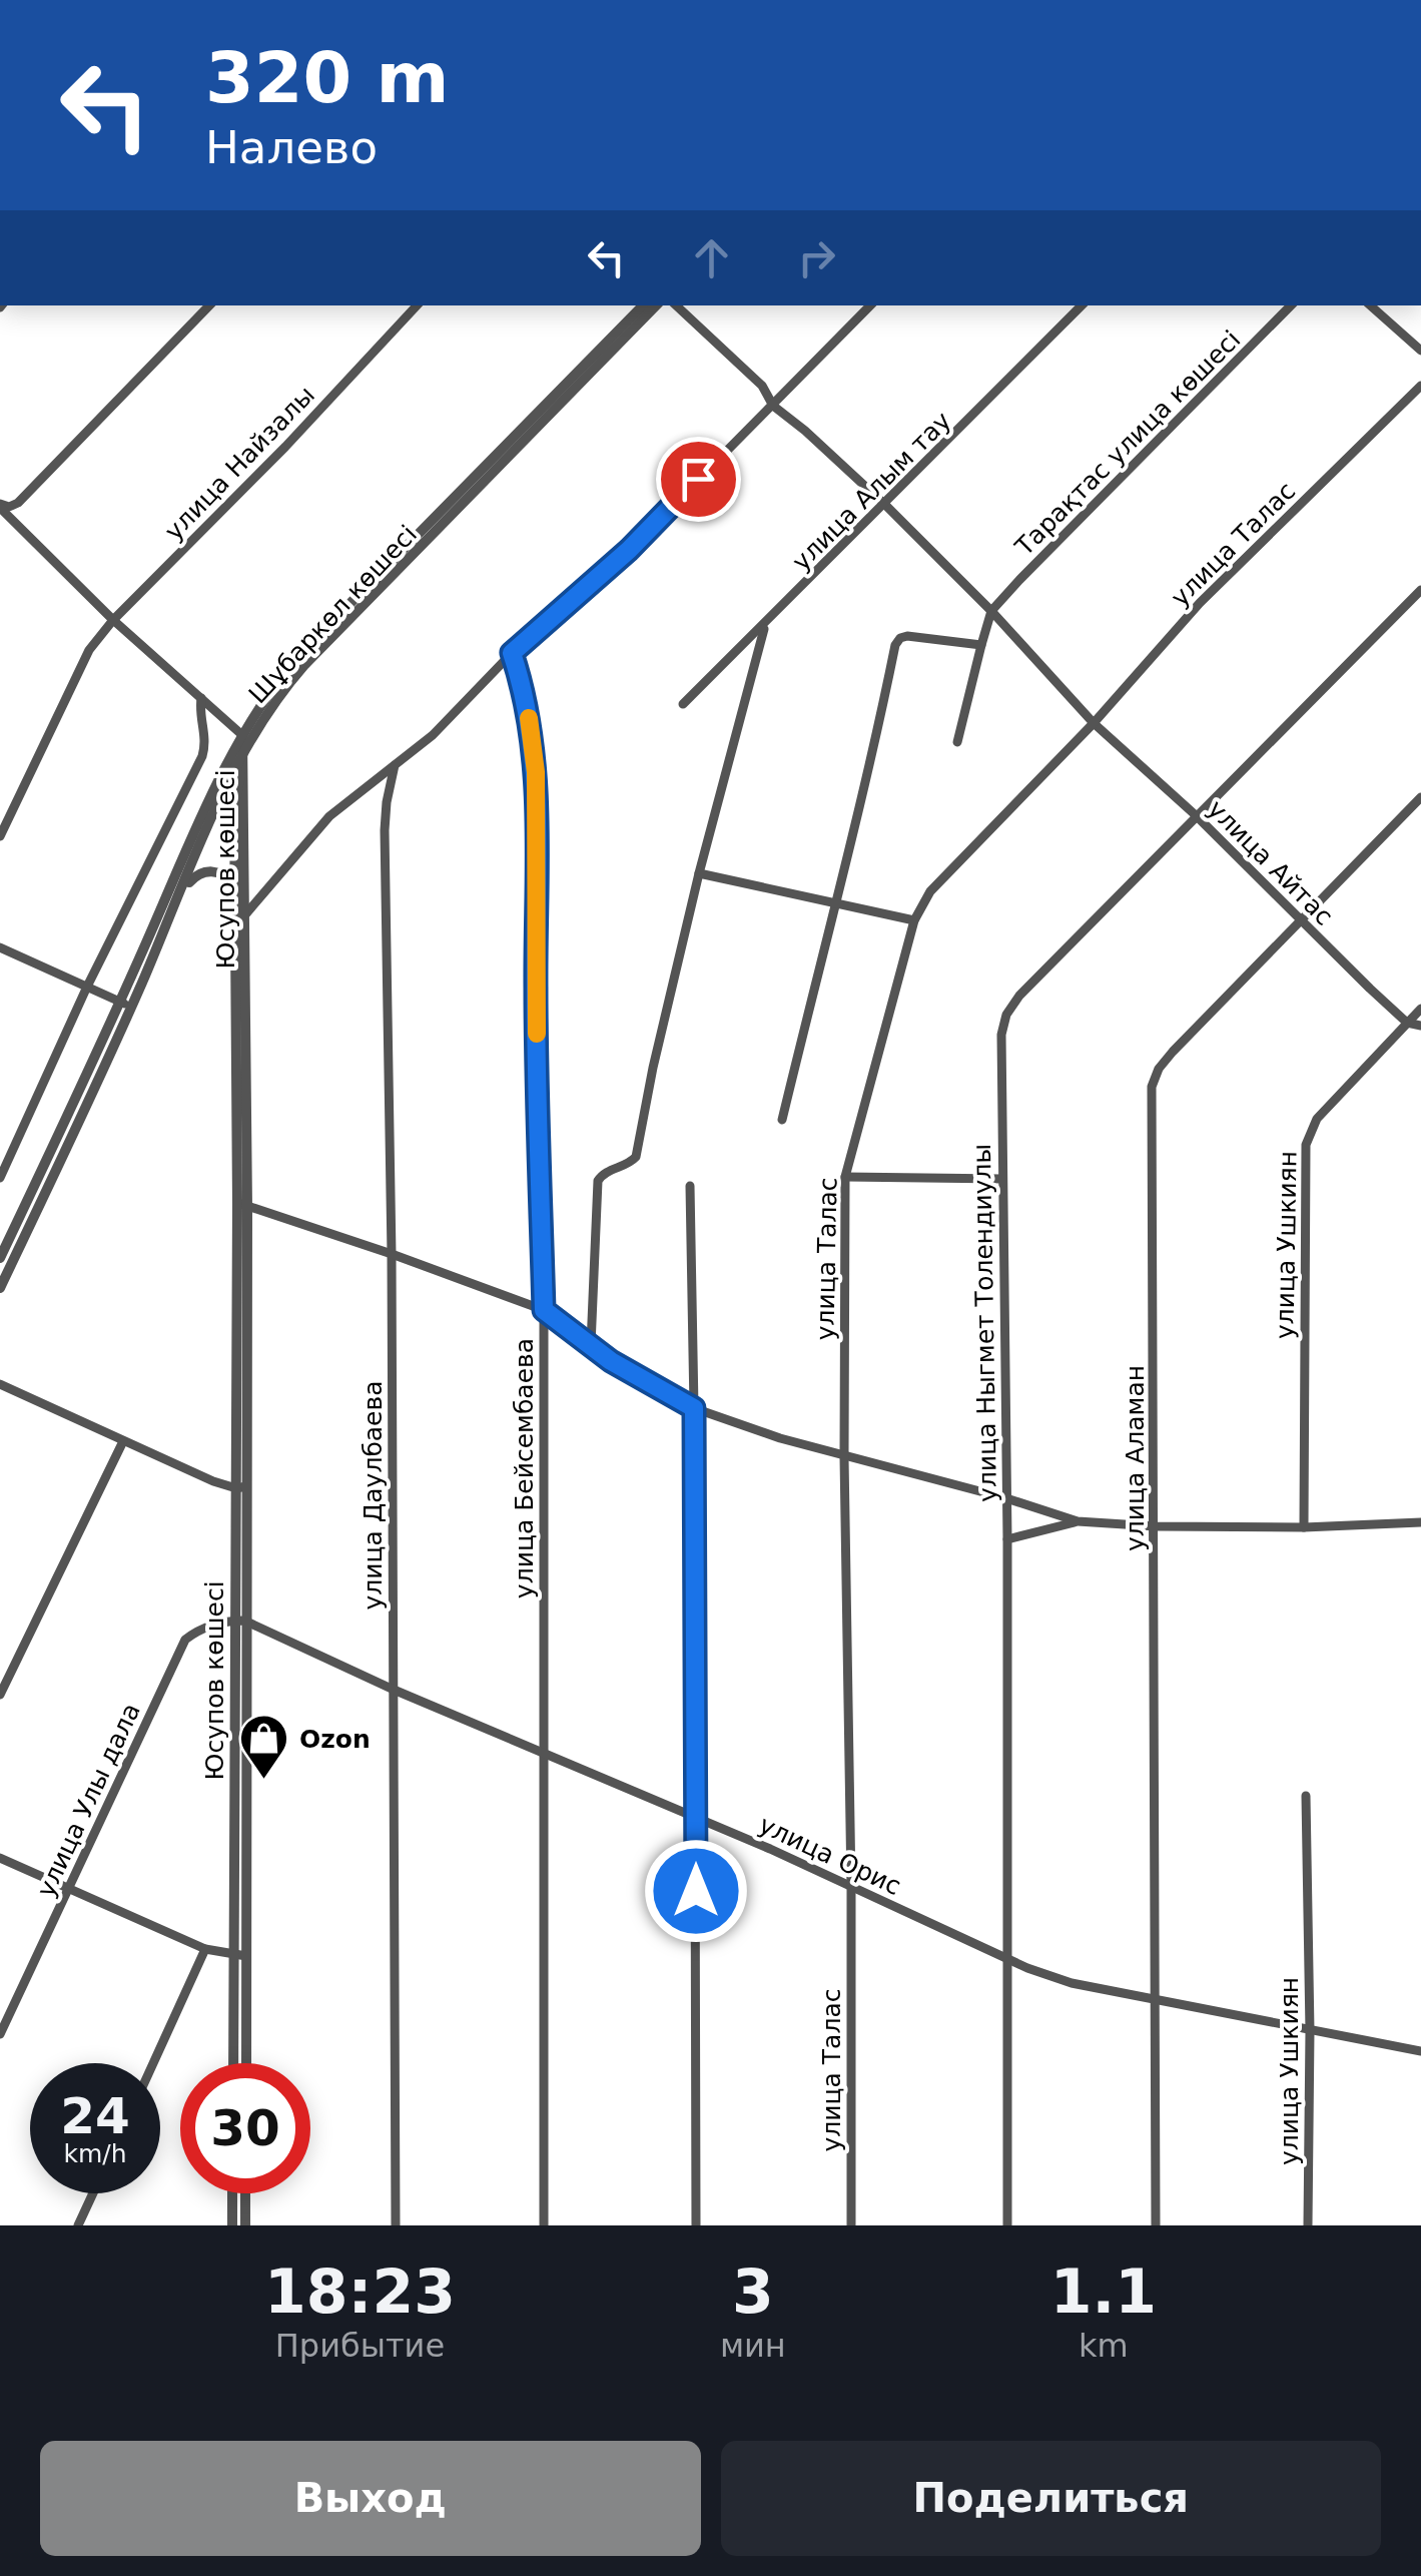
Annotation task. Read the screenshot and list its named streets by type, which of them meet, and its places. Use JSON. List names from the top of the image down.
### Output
{
  "streets": {
    "street": [
      "Тарақтас улица көшесі",
      "улица Найзалы",
      "улица Алым тау",
      "улица Талас",
      "Шұбаркөл көшесі",
      "улица Айтас",
      "Юсупов көшесі",
      "улица Ушкиян",
      "улица Ныгмет Толендиулы",
      "улица Аламан",
      "улица Бейсембаева",
      "улица Даулбаева",
      "улица Улы дала",
      "улица Орис"
    ]
  },
  "crossings": [
    ["Тарақтас улица көшесі", "улица Айтас"],
    ["улица Алым тау", "улица Айтас"],
    ["улица Талас", "улица Айтас"],
    ["улица Талас", "улица Орис"],
    ["Шұбаркөл көшесі", "Юсупов көшесі"],
    ["улица Айтас", "улица Ушкиян"],
    ["улица Айтас", "улица Ныгмет Толендиулы"],
    ["улица Айтас", "улица Аламан"],
    ["Юсупов көшесі", "улица Улы дала"],
    ["Юсупов көшесі", "улица Орис"],
    ["улица Ушкиян", "улица Орис"],
    ["улица Ныгмет Толендиулы", "улица Орис"],
    ["улица Аламан", "улица Орис"],
    ["улица Бейсембаева", "улица Орис"],
    ["улица Даулбаева", "улица Орис"],
    ["улица Улы дала", "улица Орис"]
  ],
  "places": {
    "shop": ["Ozon"]
  },
  "page": {
    "turn": ["320 m", "Налево"],
    "speed": "24 km/h",
    "limit": "30",
    "eta": [
      "18:23",
      "Прибытие",
      "3",
      "мин",
      "1.1",
      "km"
    ],
    "buttons": ["Выход", "Поделиться"]
  }
}
